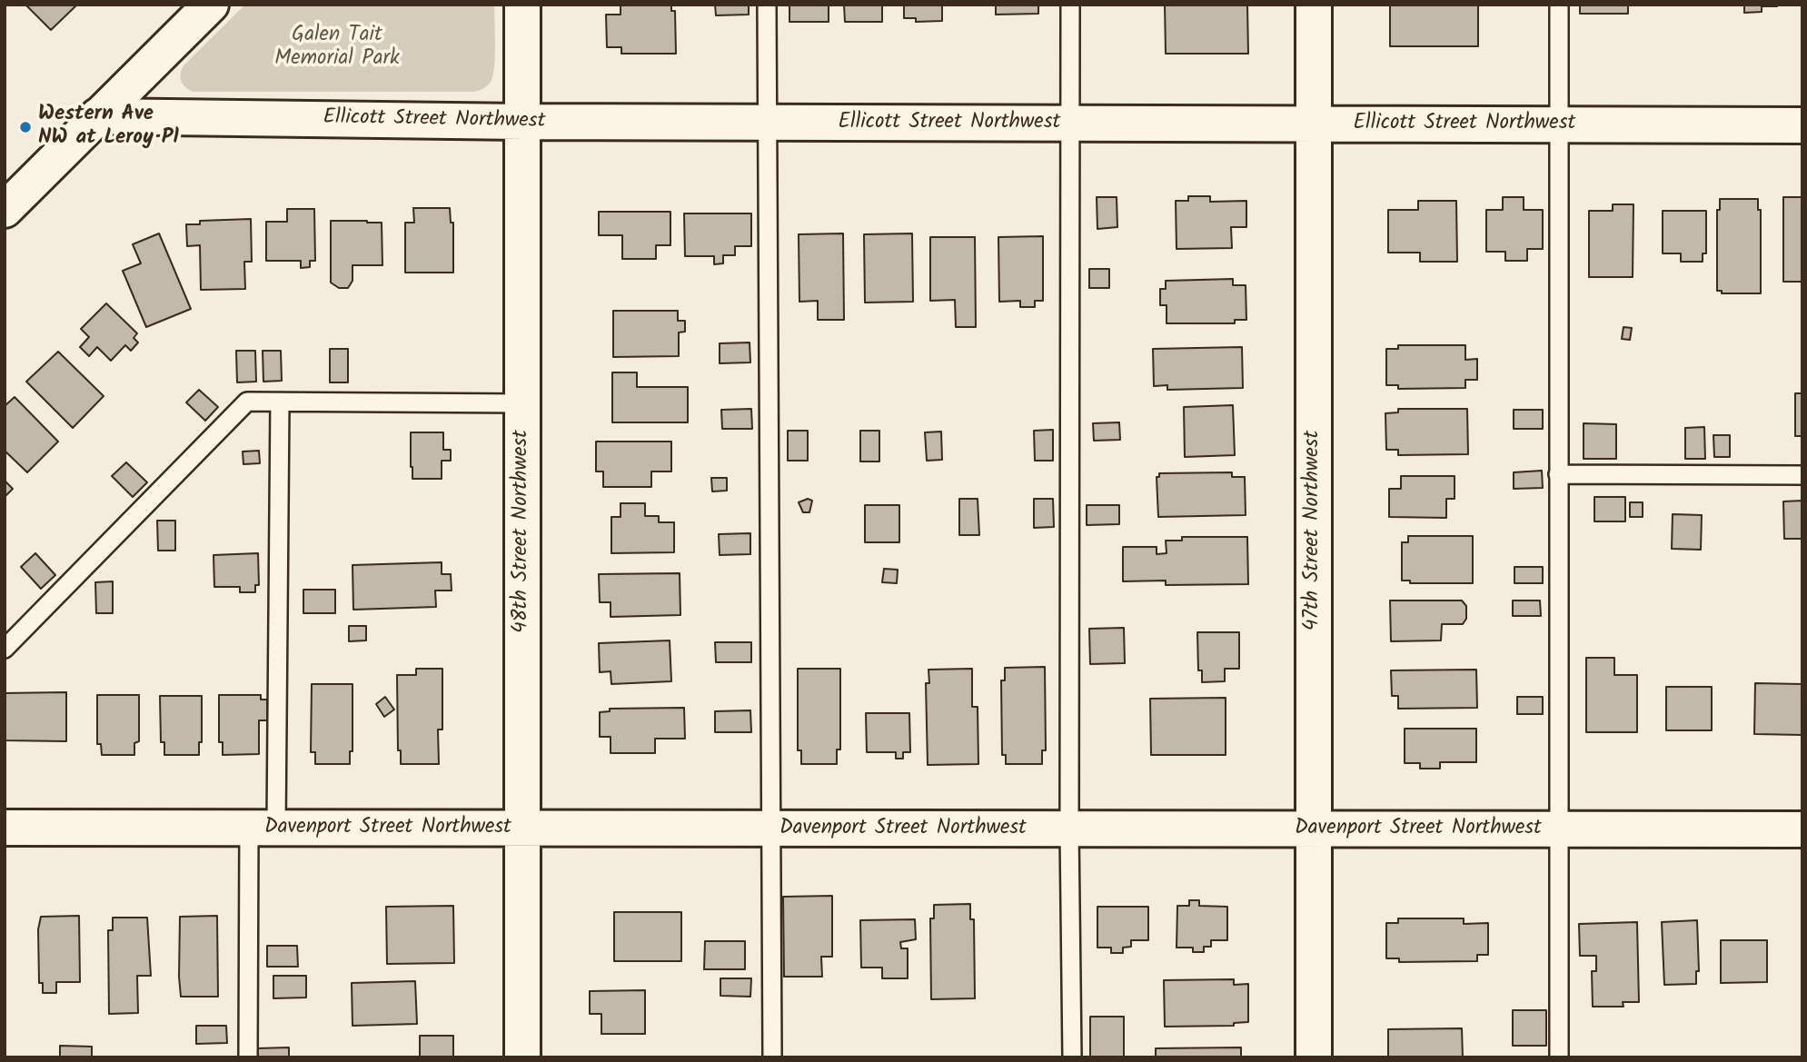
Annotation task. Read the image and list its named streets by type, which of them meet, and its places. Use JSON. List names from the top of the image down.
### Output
{
  "streets": {
    "street": [
      "Ellicott Street Northwest",
      "47th Street Northwest",
      "48th Street Northwest",
      "Davenport Street Northwest"
    ]
  },
  "crossings": [
    ["Ellicott Street Northwest", "47th Street Northwest"],
    ["Ellicott Street Northwest", "48th Street Northwest"],
    ["47th Street Northwest", "Davenport Street Northwest"],
    ["48th Street Northwest", "Davenport Street Northwest"]
  ],
  "parks": ["Galen Tait Memorial Park"],
  "places": ["Western Ave NW at Leroy Pl"]
}
